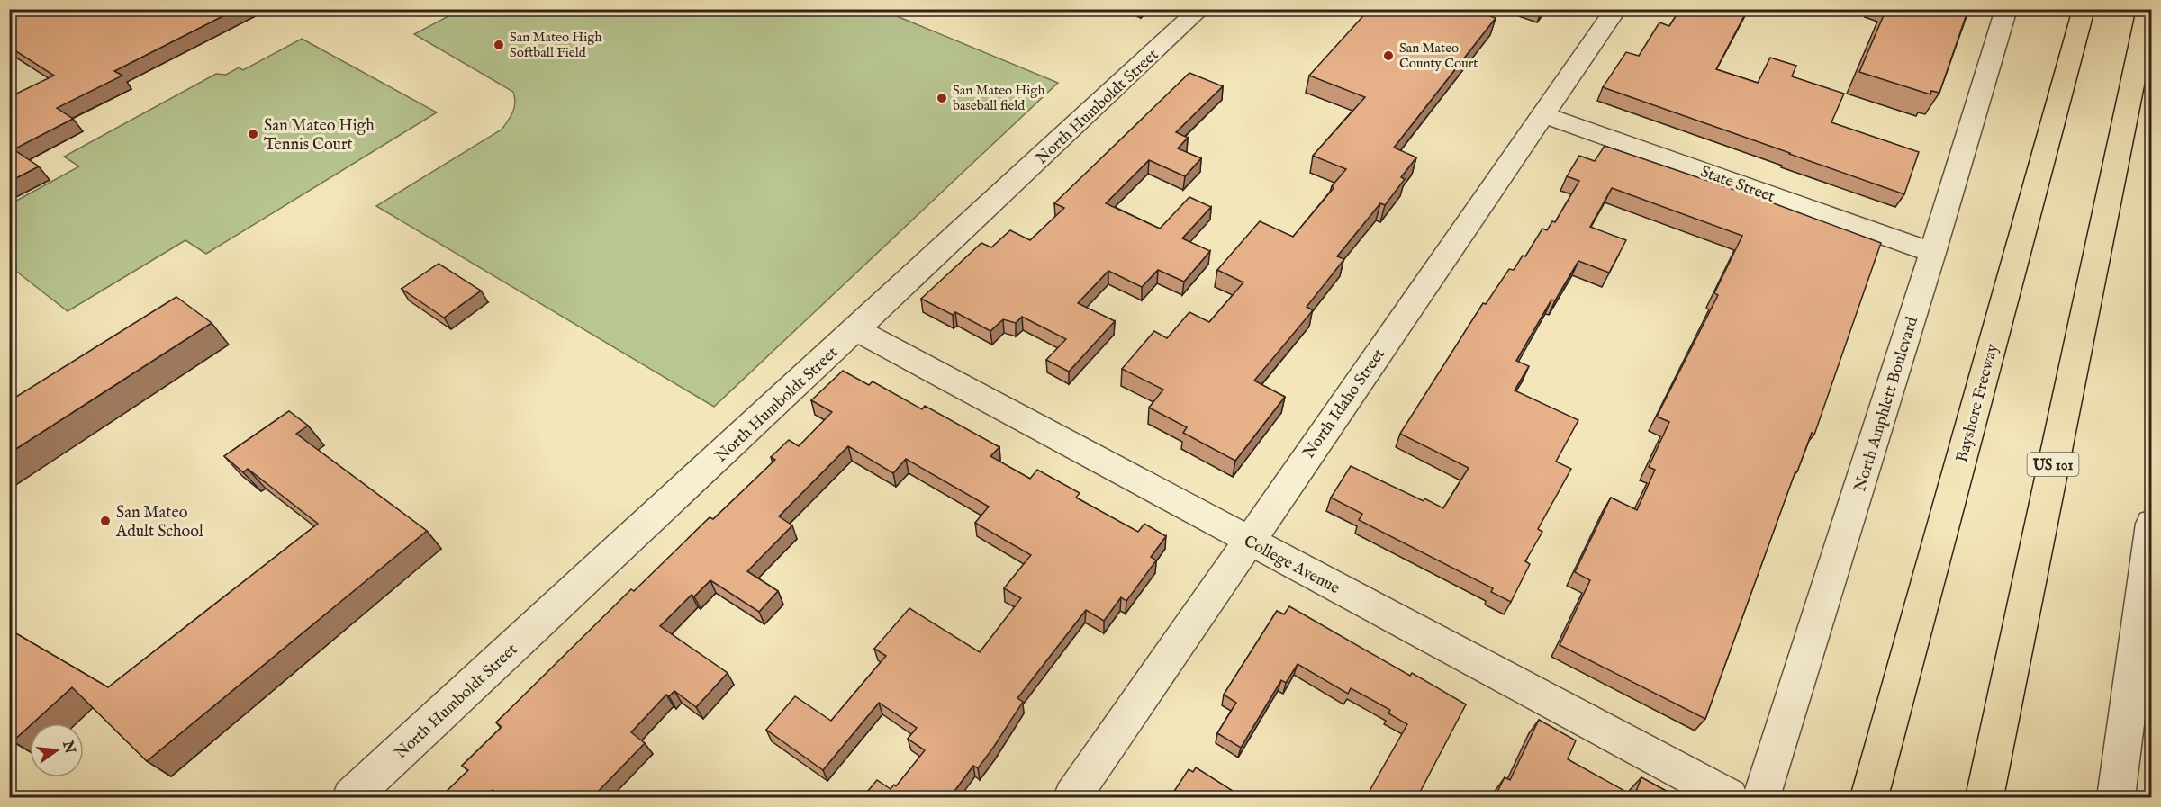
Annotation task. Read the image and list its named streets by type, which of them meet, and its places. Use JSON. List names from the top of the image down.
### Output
{
  "streets": {
    "highway": ["Bayshore Freeway", "US 101"],
    "street": [
      "North Humboldt Street",
      "State Street",
      "North Idaho Street",
      "North Amphlett Boulevard",
      "College Avenue"
    ]
  },
  "crossings": [
    ["North Humboldt Street", "College Avenue"],
    ["State Street", "North Idaho Street"],
    ["State Street", "North Amphlett Boulevard"],
    ["North Idaho Street", "College Avenue"]
  ],
  "places": [
    "San Mateo High Softball Field",
    "San Mateo County Court",
    "San Mateo High baseball field",
    "San Mateo High Tennis Court",
    "San Mateo Adult School"
  ],
  "north": "right"
}
